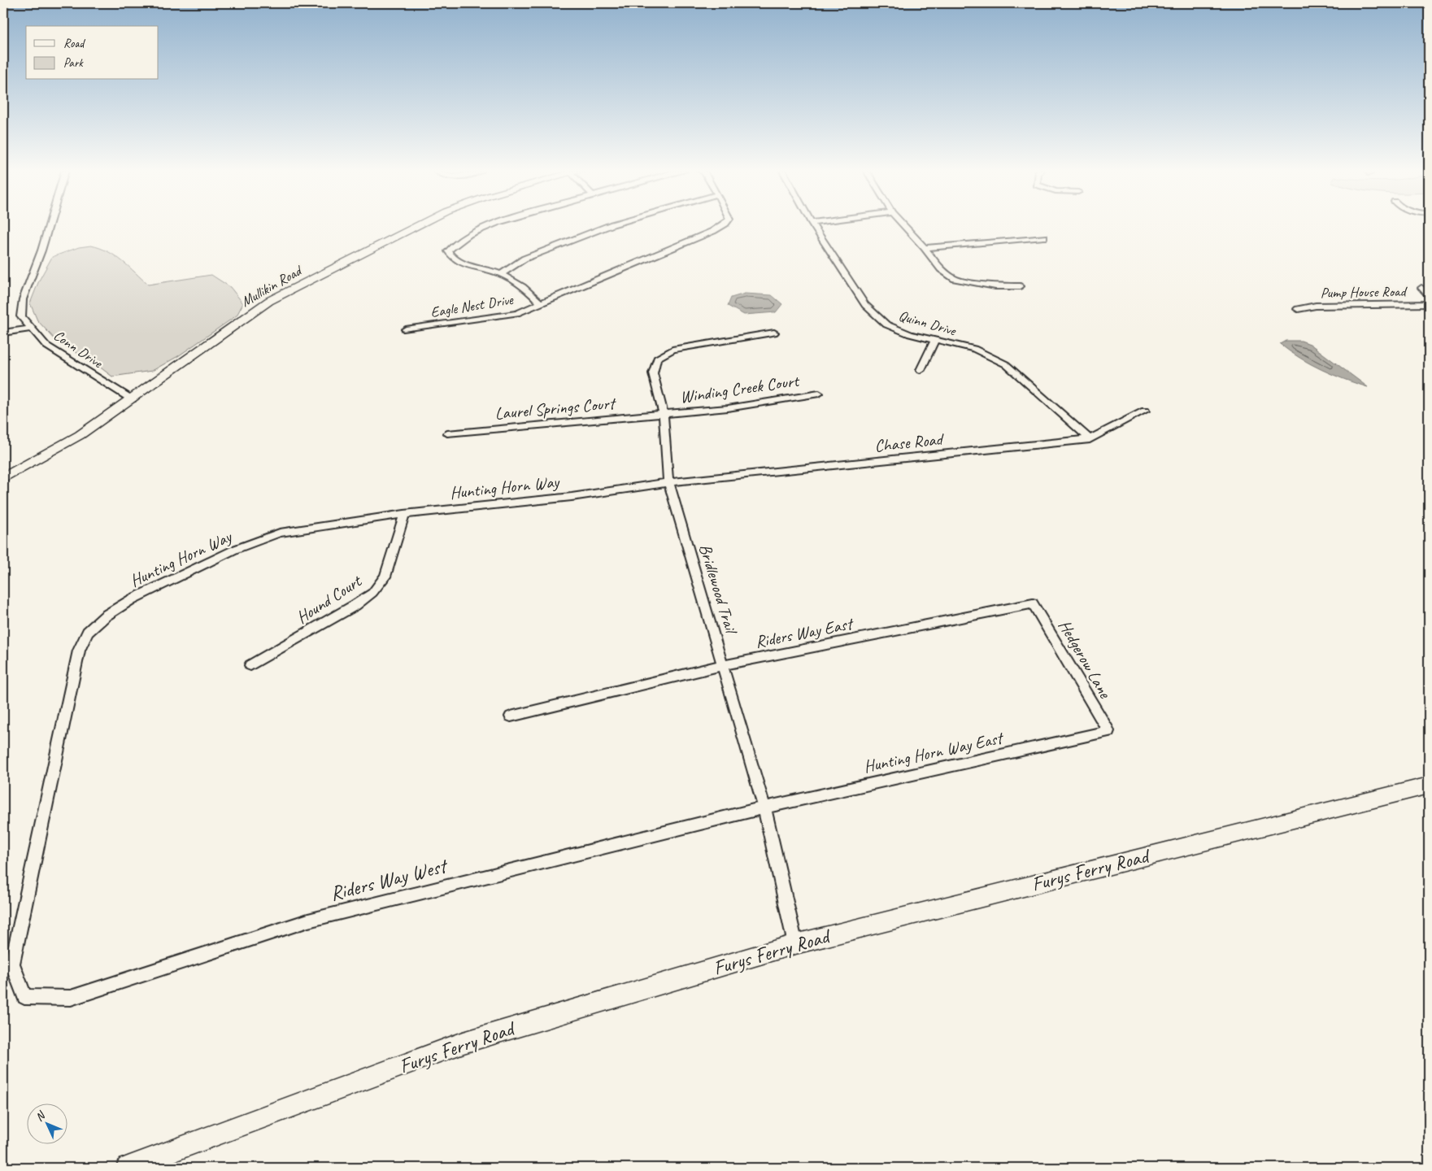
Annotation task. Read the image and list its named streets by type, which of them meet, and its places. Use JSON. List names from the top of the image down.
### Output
{
  "streets": {
    "main road": ["Mullikin Road", "Furys Ferry Road"],
    "street": [
      "Pump House Road",
      "Eagle Nest Drive",
      "Quinn Drive",
      "Conn Drive",
      "Winding Creek Court",
      "Laurel Springs Court",
      "Chase Road",
      "Hunting Horn Way",
      "Bridlewood Trail",
      "Hound Court",
      "Riders Way East",
      "Hedgerow Lane",
      "Hunting Horn Way East",
      "Riders Way West"
    ]
  },
  "crossings": [
    ["Mullikin Road", "Conn Drive"],
    ["Quinn Drive", "Chase Road"],
    ["Winding Creek Court", "Laurel Springs Court"],
    ["Winding Creek Court", "Bridlewood Trail"],
    ["Laurel Springs Court", "Bridlewood Trail"],
    ["Chase Road", "Hunting Horn Way"],
    ["Chase Road", "Bridlewood Trail"],
    ["Hunting Horn Way", "Bridlewood Trail"],
    ["Hunting Horn Way", "Hound Court"],
    ["Hunting Horn Way", "Riders Way West"],
    ["Bridlewood Trail", "Riders Way East"],
    ["Bridlewood Trail", "Hunting Horn Way East"],
    ["Bridlewood Trail", "Furys Ferry Road"],
    ["Bridlewood Trail", "Riders Way West"],
    ["Riders Way East", "Hedgerow Lane"],
    ["Hedgerow Lane", "Hunting Horn Way East"],
    ["Hunting Horn Way East", "Riders Way West"]
  ],
  "legend": ["Road", "Park"],
  "north": "top left"
}
